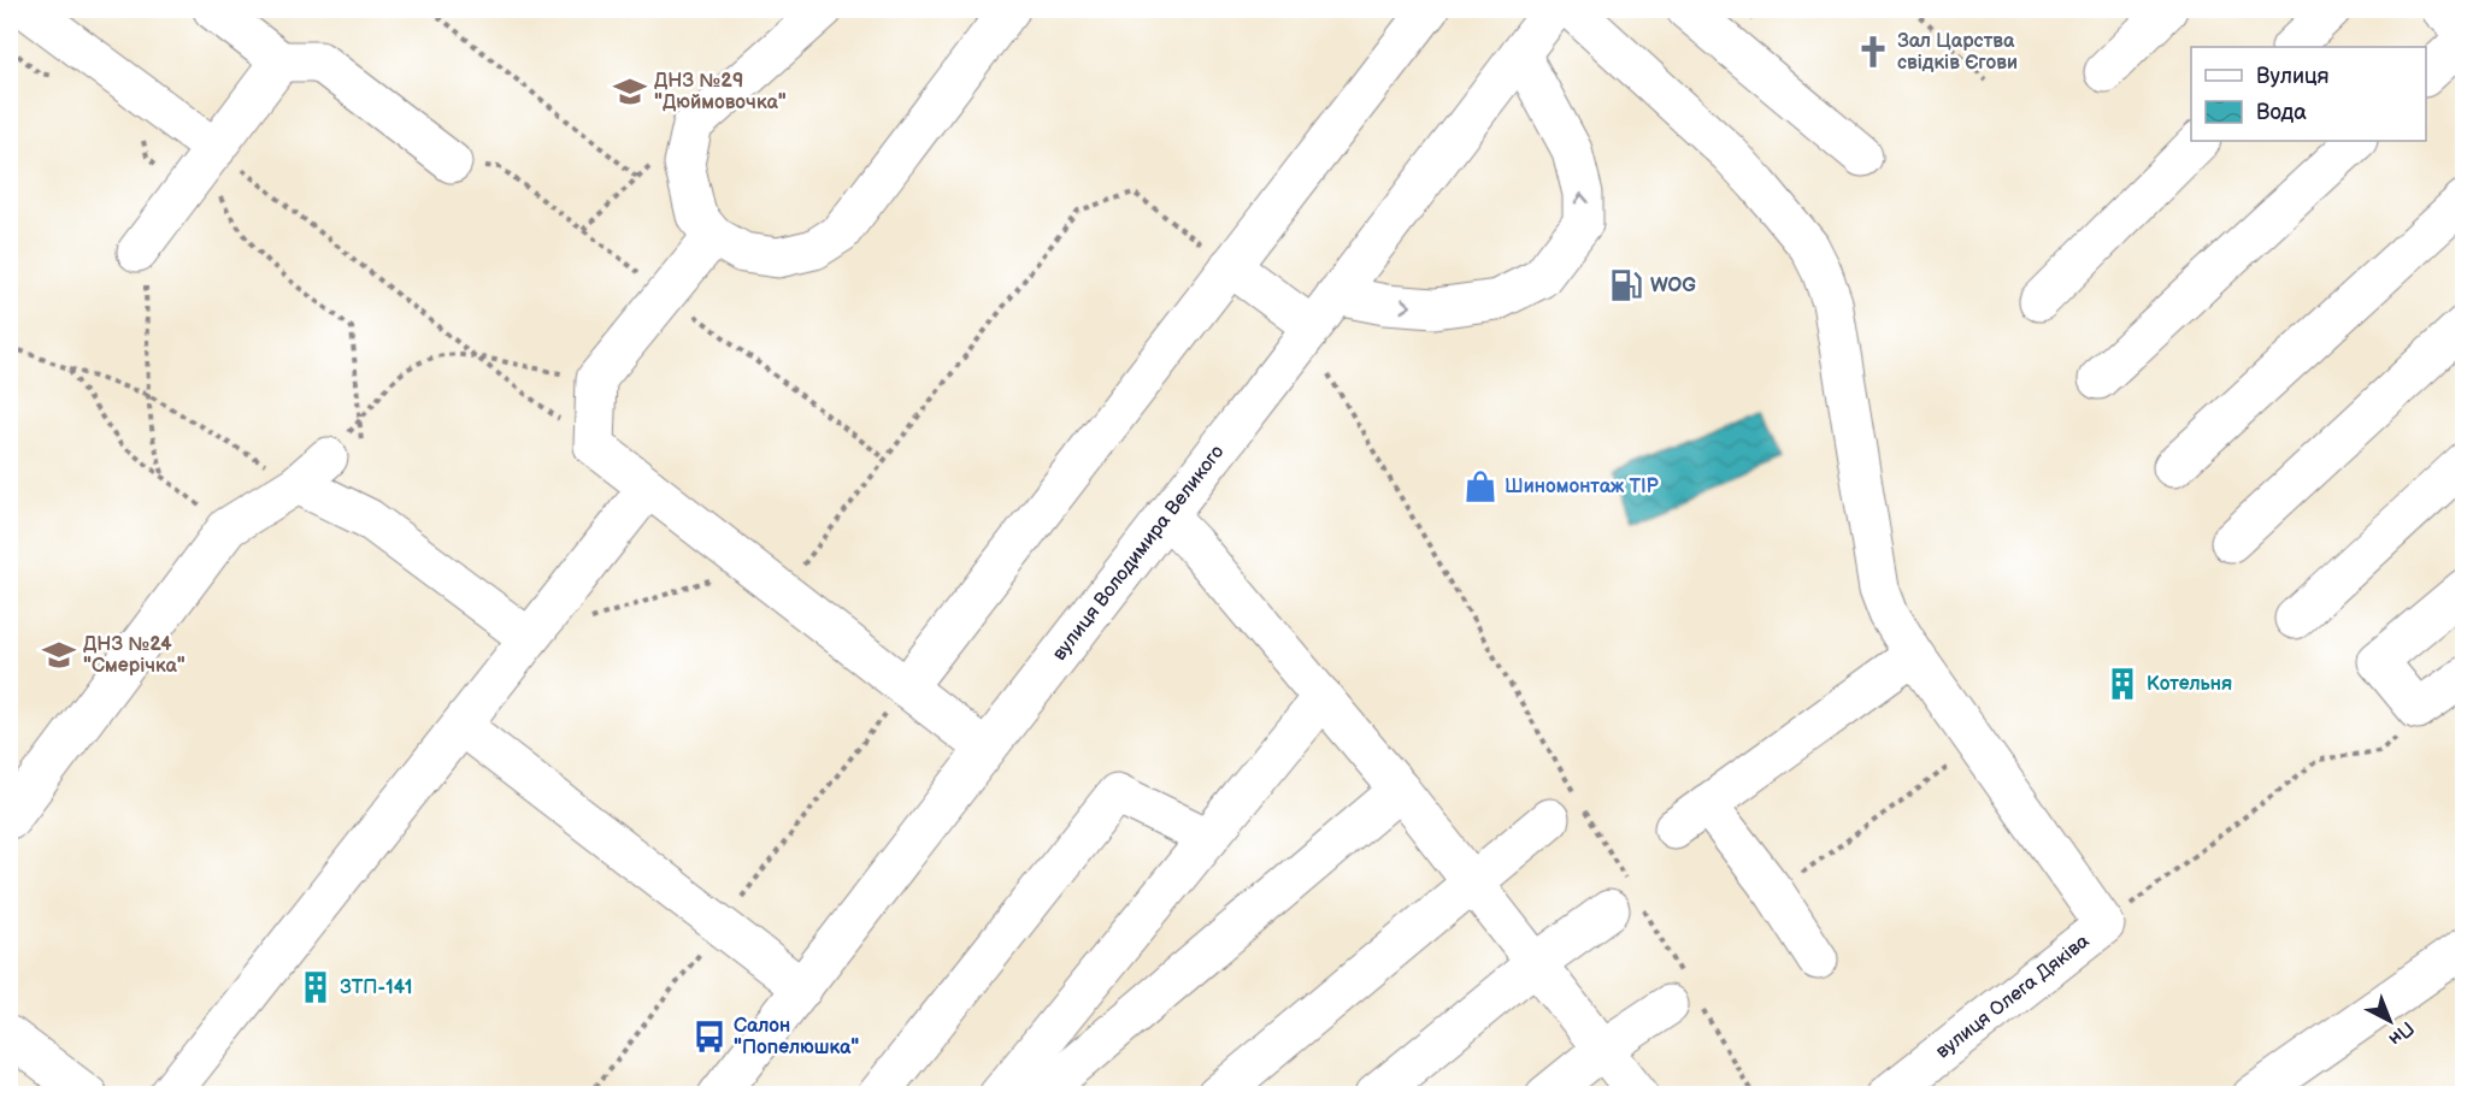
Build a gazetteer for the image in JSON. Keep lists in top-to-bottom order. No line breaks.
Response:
{"streets":{"street":["вулиця Володимира Великого","вулиця Олега Дяківа"]},"places":{"church":["Зал Царства свідків Єгови"],"school or university":["ДНЗ №29 \"Дюймовочка\"","ДНЗ №24 \"Смерічка\""],"fuel station":["WOG"],"shop":["Шиномонтаж ТІР"],"building":["Котельня","ЗТП-141"],"bus stop":["Салон \"Попелюшка\""]},"legend":["Вулиця","Вода"],"north":"bottom right"}
